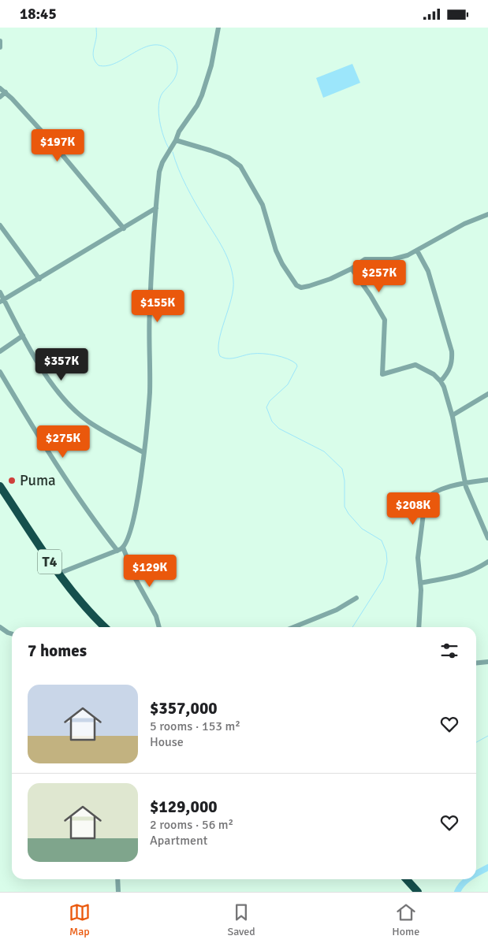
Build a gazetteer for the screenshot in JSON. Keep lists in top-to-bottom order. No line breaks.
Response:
{"streets":{"highway":["T4"]},"places":["Puma"],"page":{"status":"18:45","price":["$197K","$257K","$155K","$357K","$275K","$208K","$129K"],"heading":"7 homes","list":[{"name":"$357,000","note":"5 rooms · 153 m² · House"},{"name":"$129,000","note":"2 rooms · 56 m² · Apartment"}],"tabs":["Map","Saved","Home"]}}
